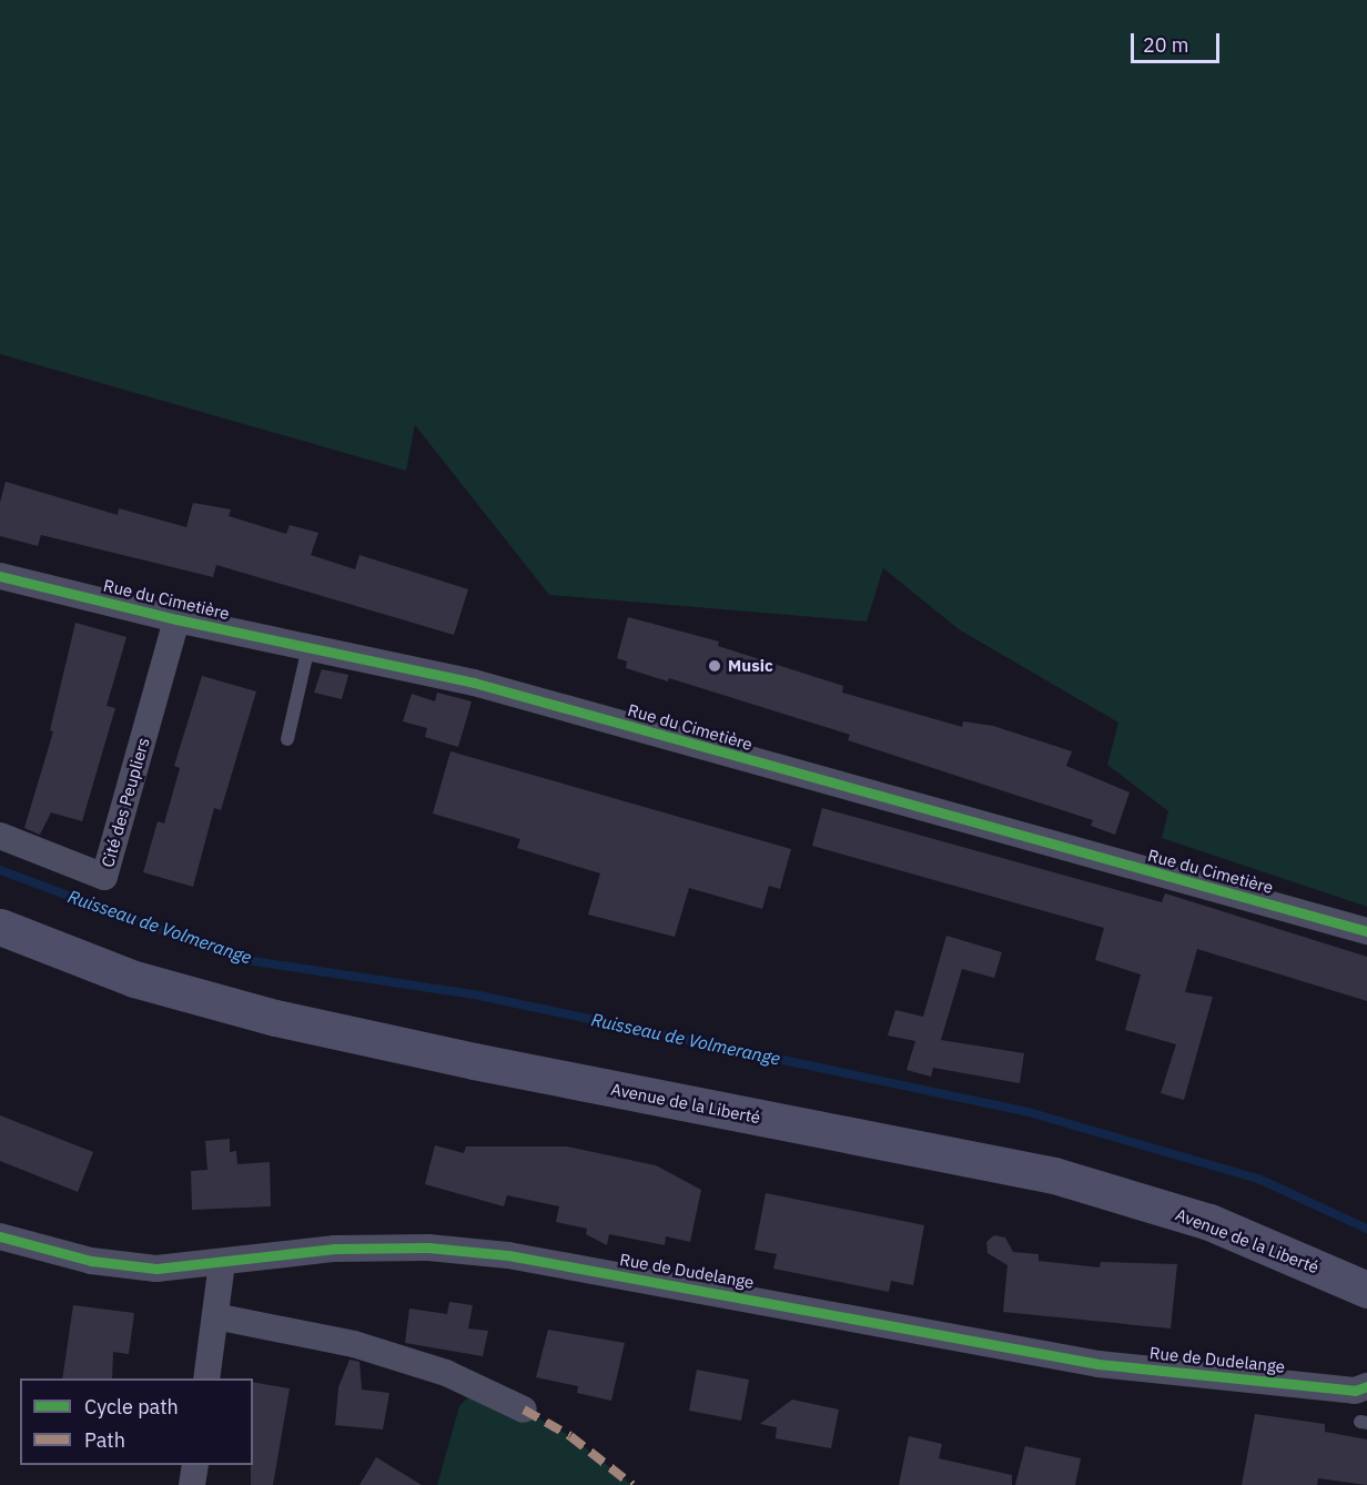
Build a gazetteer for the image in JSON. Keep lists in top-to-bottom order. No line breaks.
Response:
{"streets":{"main road":["Avenue de la Liberté"],"street":["Rue du Cimetière","Cité des Peupliers","Rue de Dudelange"]},"crossings":[["Rue du Cimetière","Cité des Peupliers"]],"water":["Ruisseau de Volmerange"],"places":["Music"],"legend":["Cycle path","Path"],"scale_bar":"20 m"}
